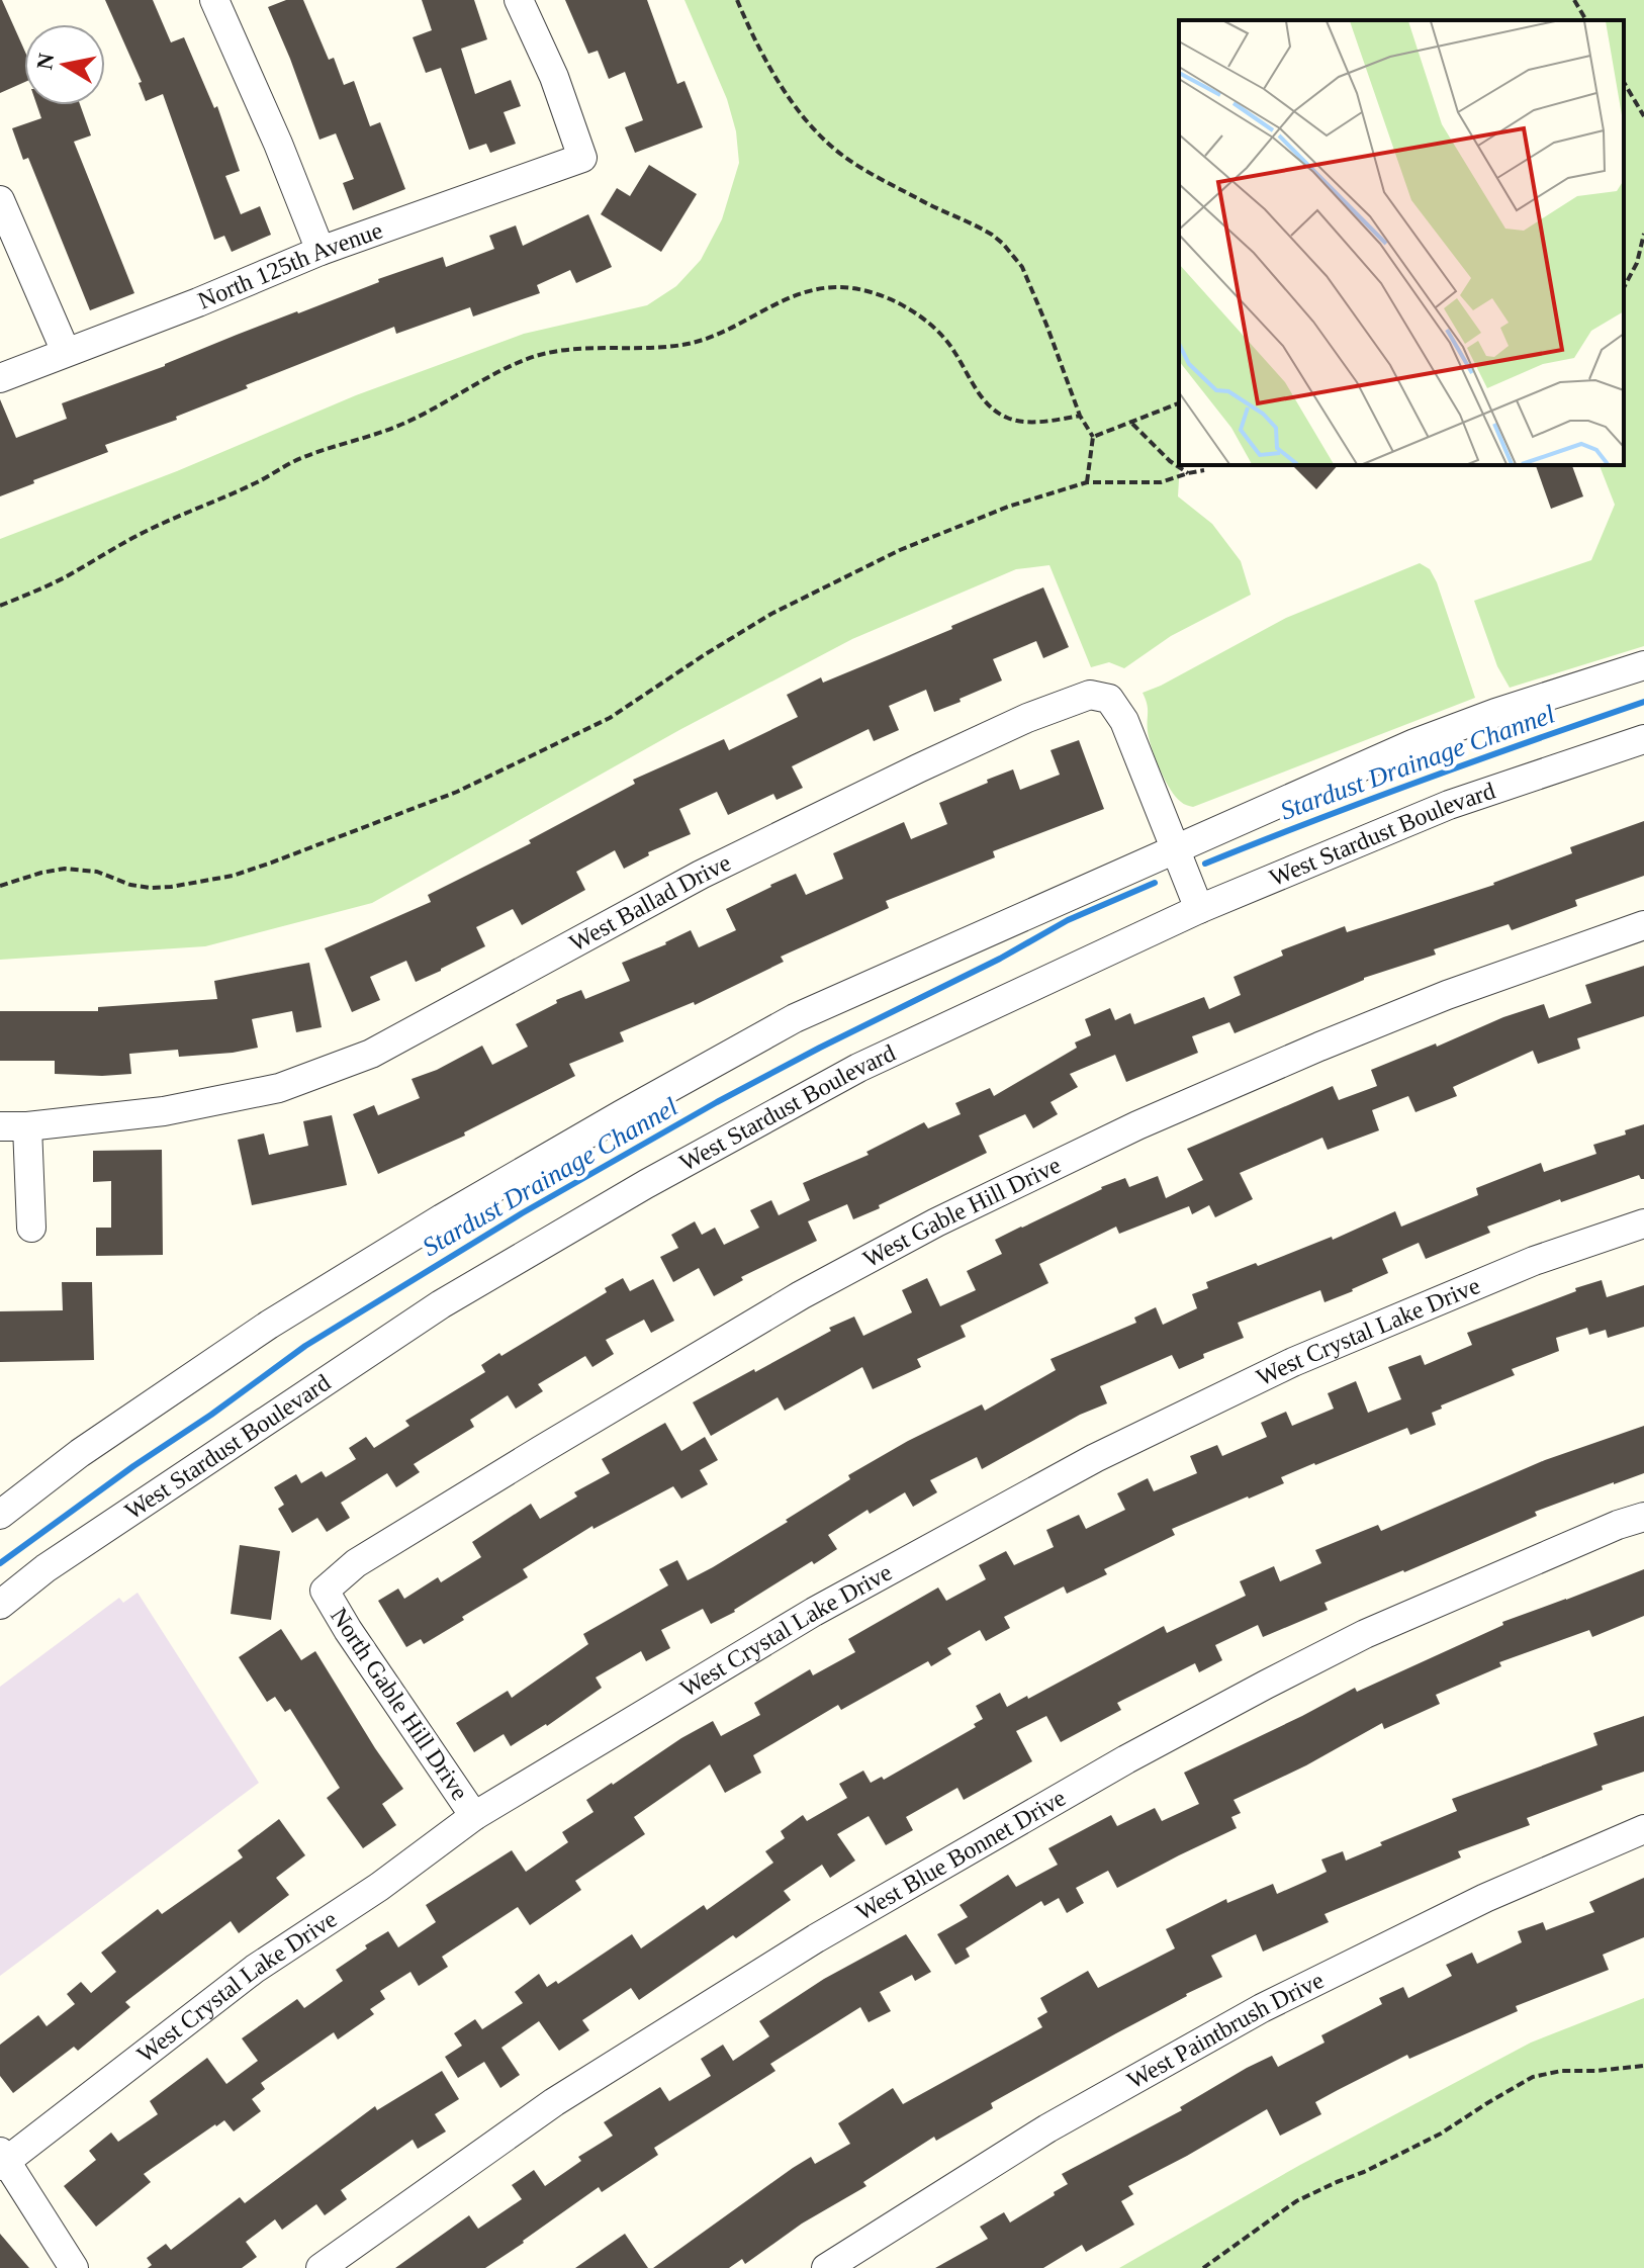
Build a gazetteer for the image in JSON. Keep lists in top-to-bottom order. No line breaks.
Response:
{"streets":{"street":["North 125th Avenue","West Stardust Boulevard","West Ballad Drive","West Gable Hill Drive","West Crystal Lake Drive","North Gable Hill Drive","West Blue Bonnet Drive","West Paintbrush Drive"]},"crossings":[["West Stardust Boulevard","West Ballad Drive"],["West Gable Hill Drive","North Gable Hill Drive"],["West Crystal Lake Drive","North Gable Hill Drive"]],"water":["Stardust Drainage Channel"],"north":"left"}
